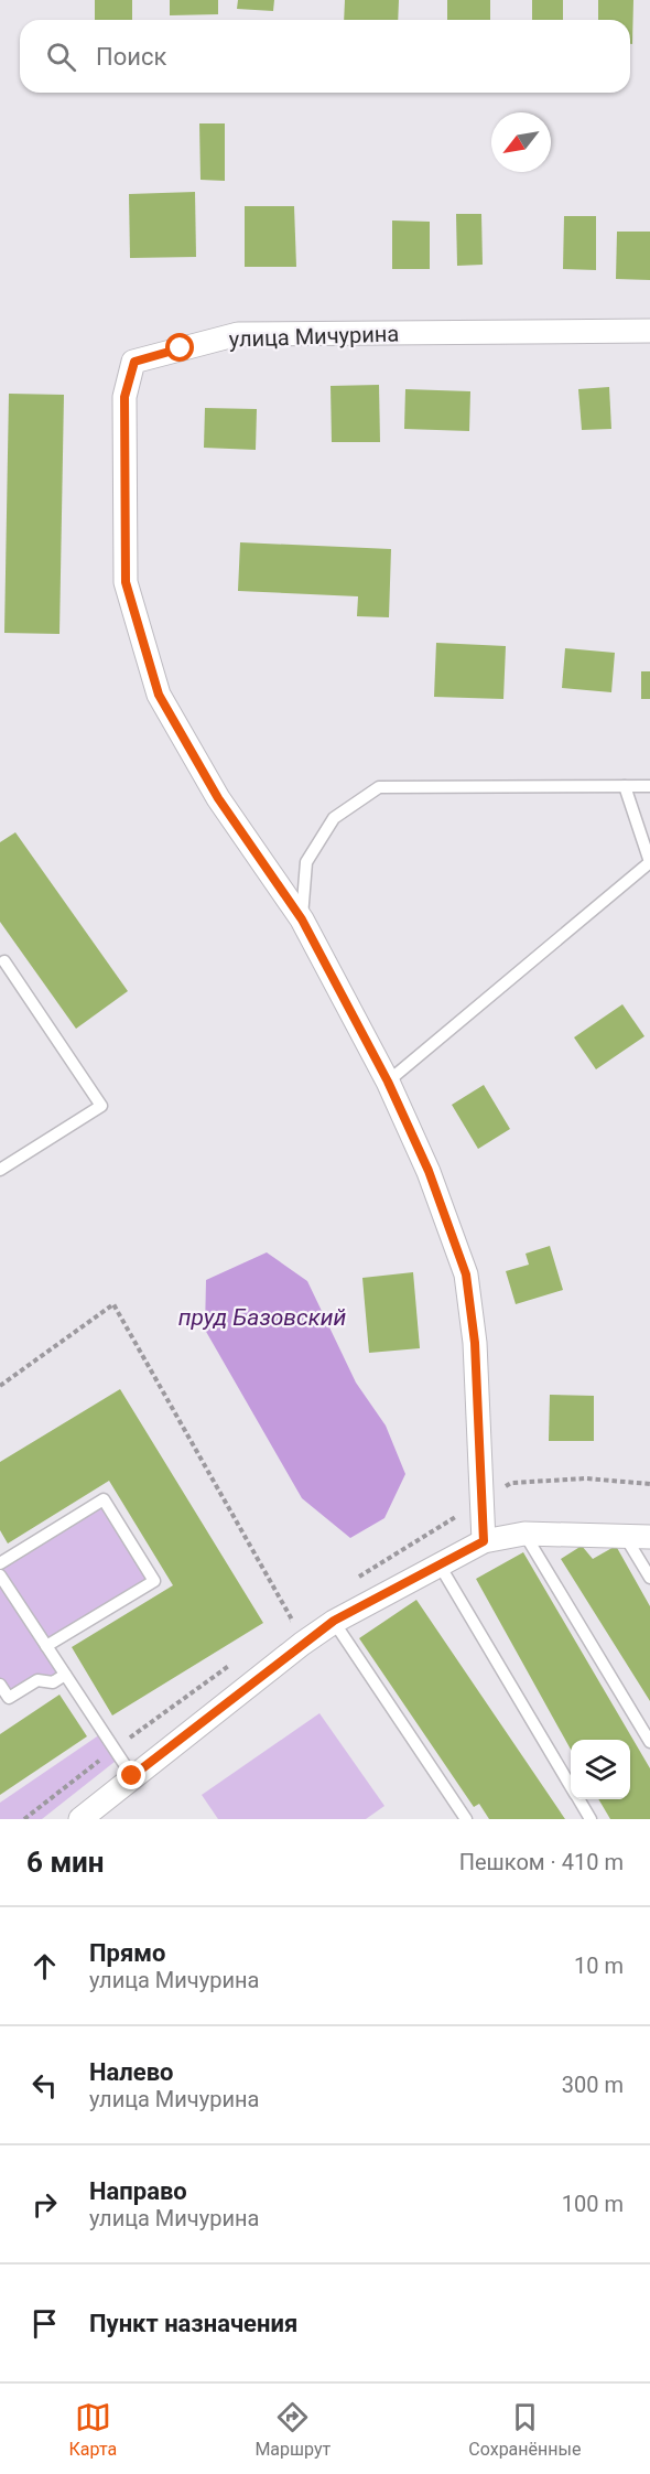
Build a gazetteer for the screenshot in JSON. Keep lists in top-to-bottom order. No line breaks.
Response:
{"streets":{"street":["улица Мичурина"]},"water":["пруд Базовский"],"north":"bottom left","page":{"search":"Поиск","heading":["6 мин","Пешком · 410 m"],"list":[["Прямо","улица Мичурина","10 m"],["Налево","улица Мичурина","300 m"],["Направо","улица Мичурина","100 m"],"Пункт назначения"],"nav":["Карта","Маршрут","Сохранённые"]}}
